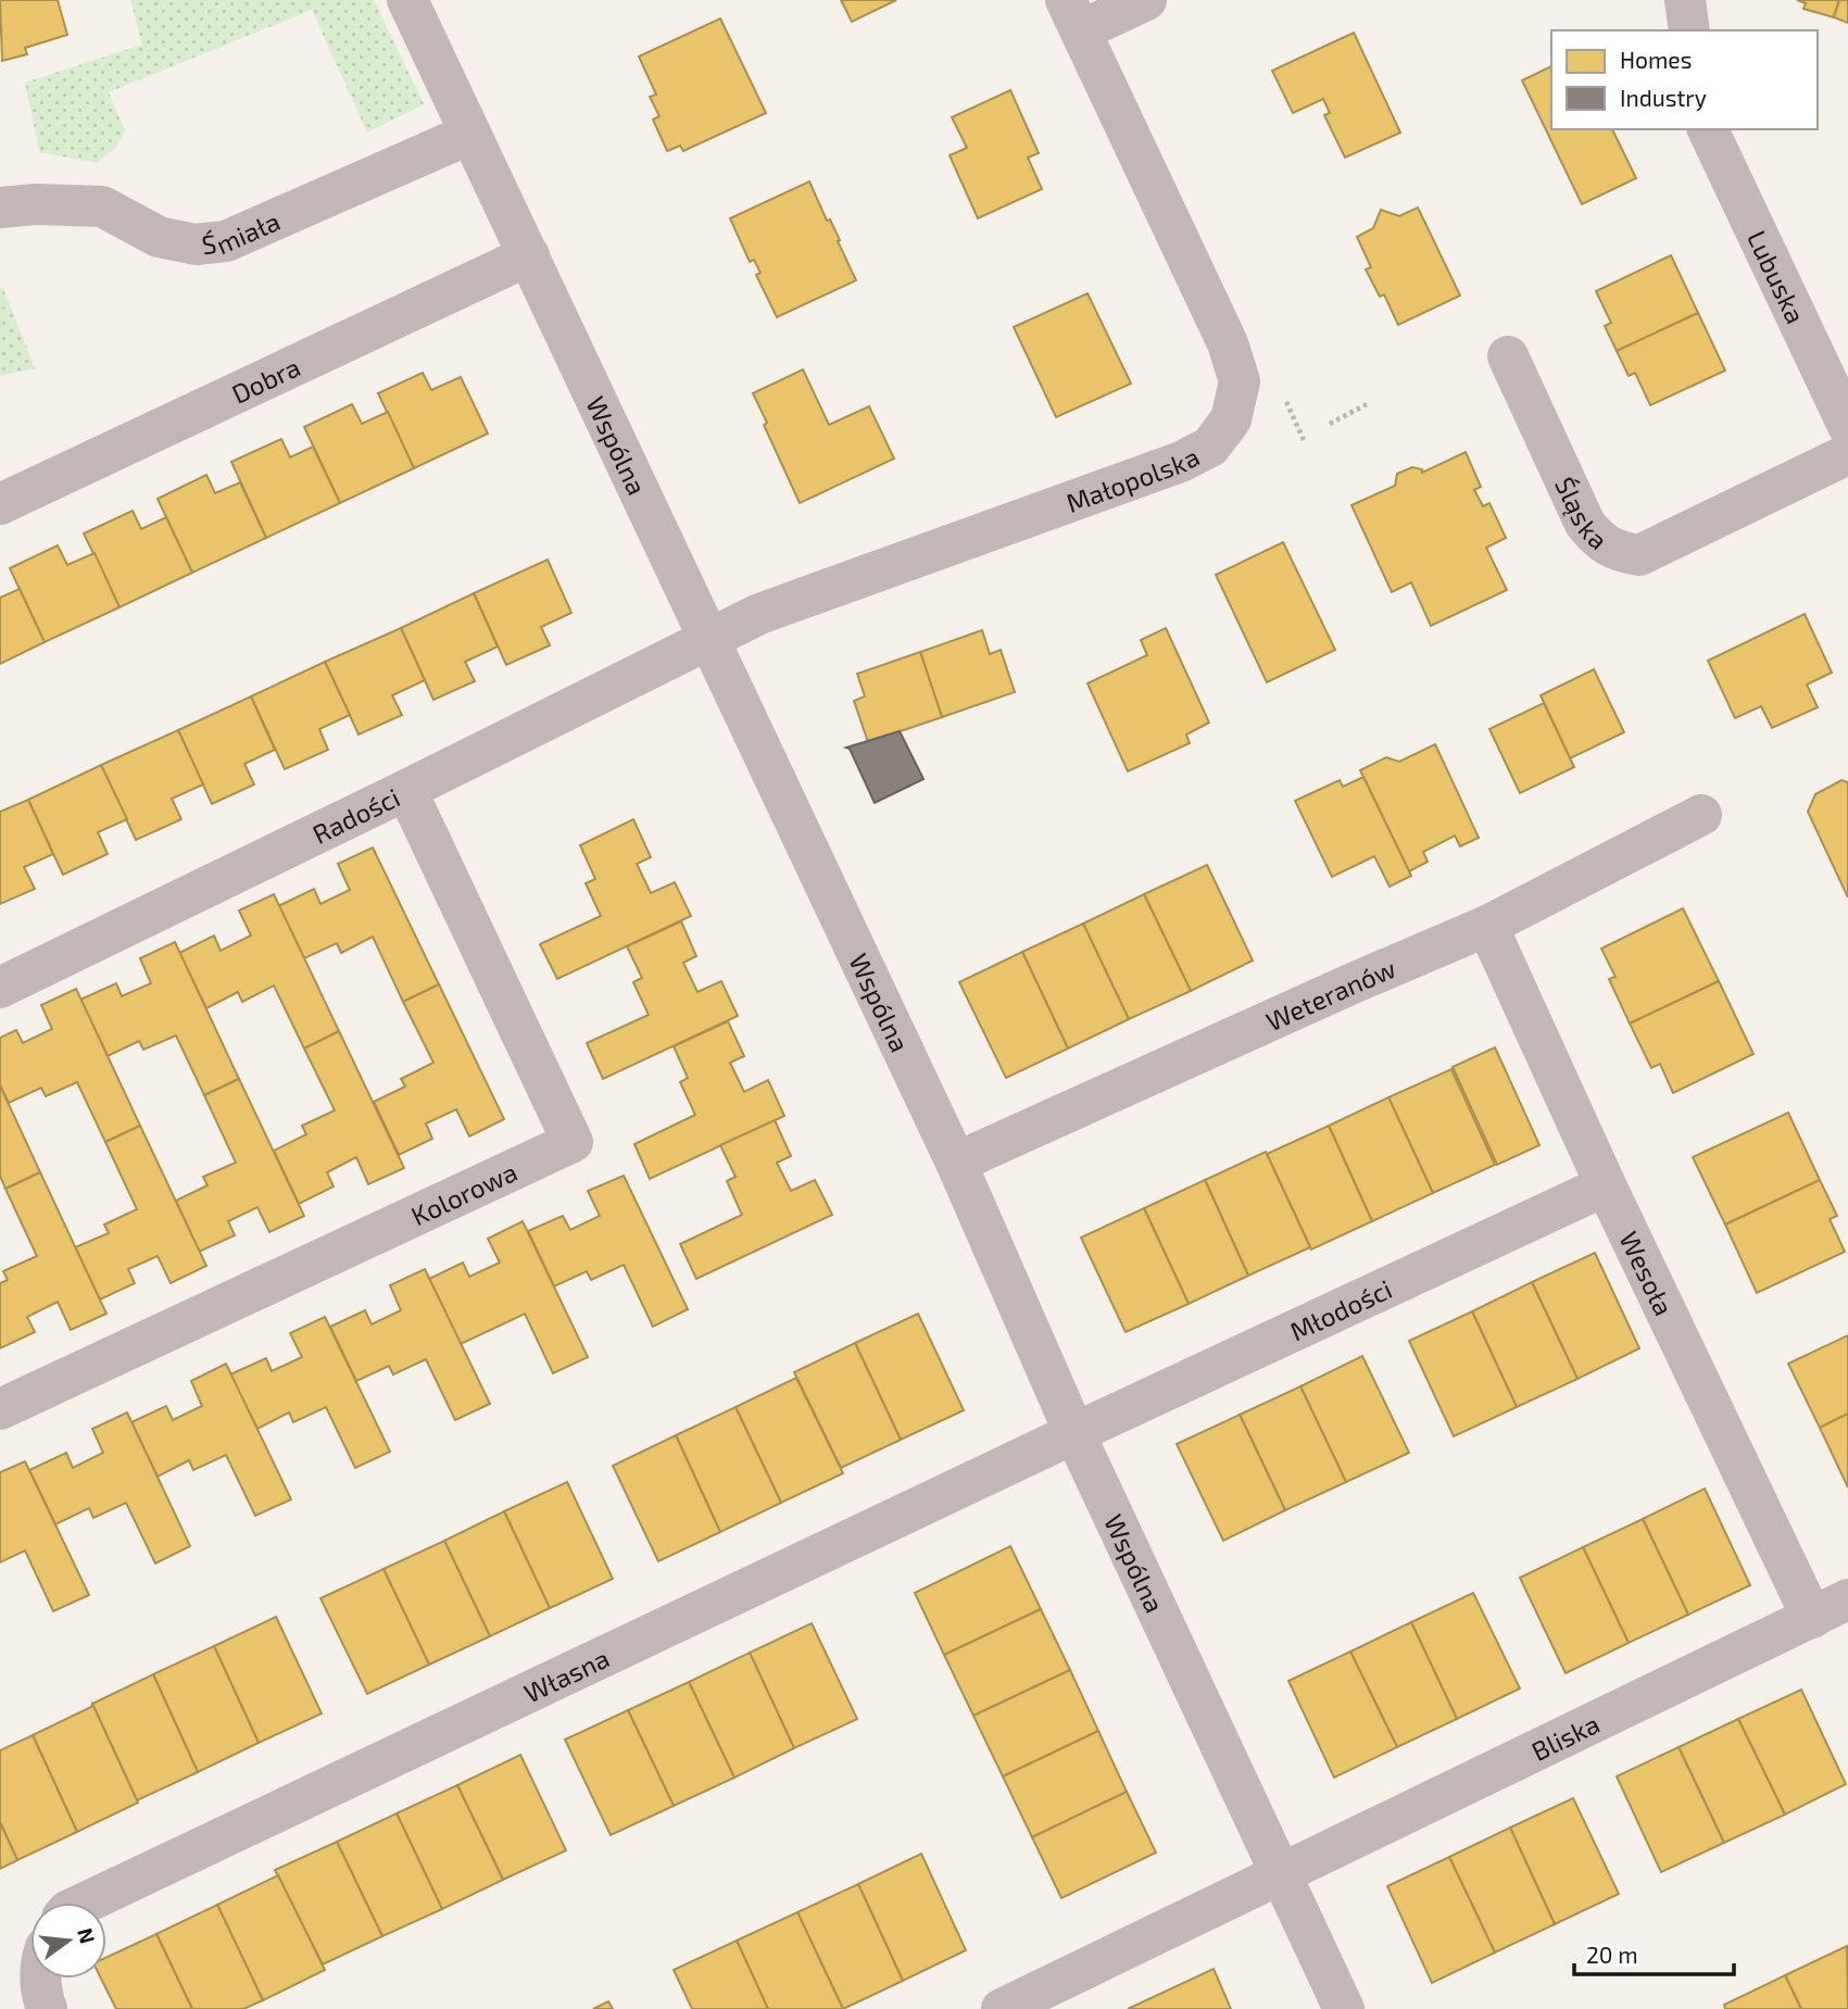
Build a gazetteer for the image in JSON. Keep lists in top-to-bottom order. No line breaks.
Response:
{"streets":{"street":["Śmiała","Lubuska","Dobra","Wspólna","Małopolska","Śląska","Radości","Weteranów","Kolorowa","Wesoła","Młodości","Własna","Bliska"]},"crossings":[["Śmiała","Wspólna"],["Dobra","Wspólna"],["Wspólna","Małopolska"],["Wspólna","Radości"],["Wspólna","Weteranów"],["Wspólna","Młodości"],["Wspólna","Własna"],["Wspólna","Bliska"],["Małopolska","Radości"],["Radości","Kolorowa"],["Weteranów","Wesoła"],["Wesoła","Młodości"],["Wesoła","Bliska"],["Młodości","Własna"]],"legend":["Homes","Industry"],"scale_bar":"20 m","north":"right"}
